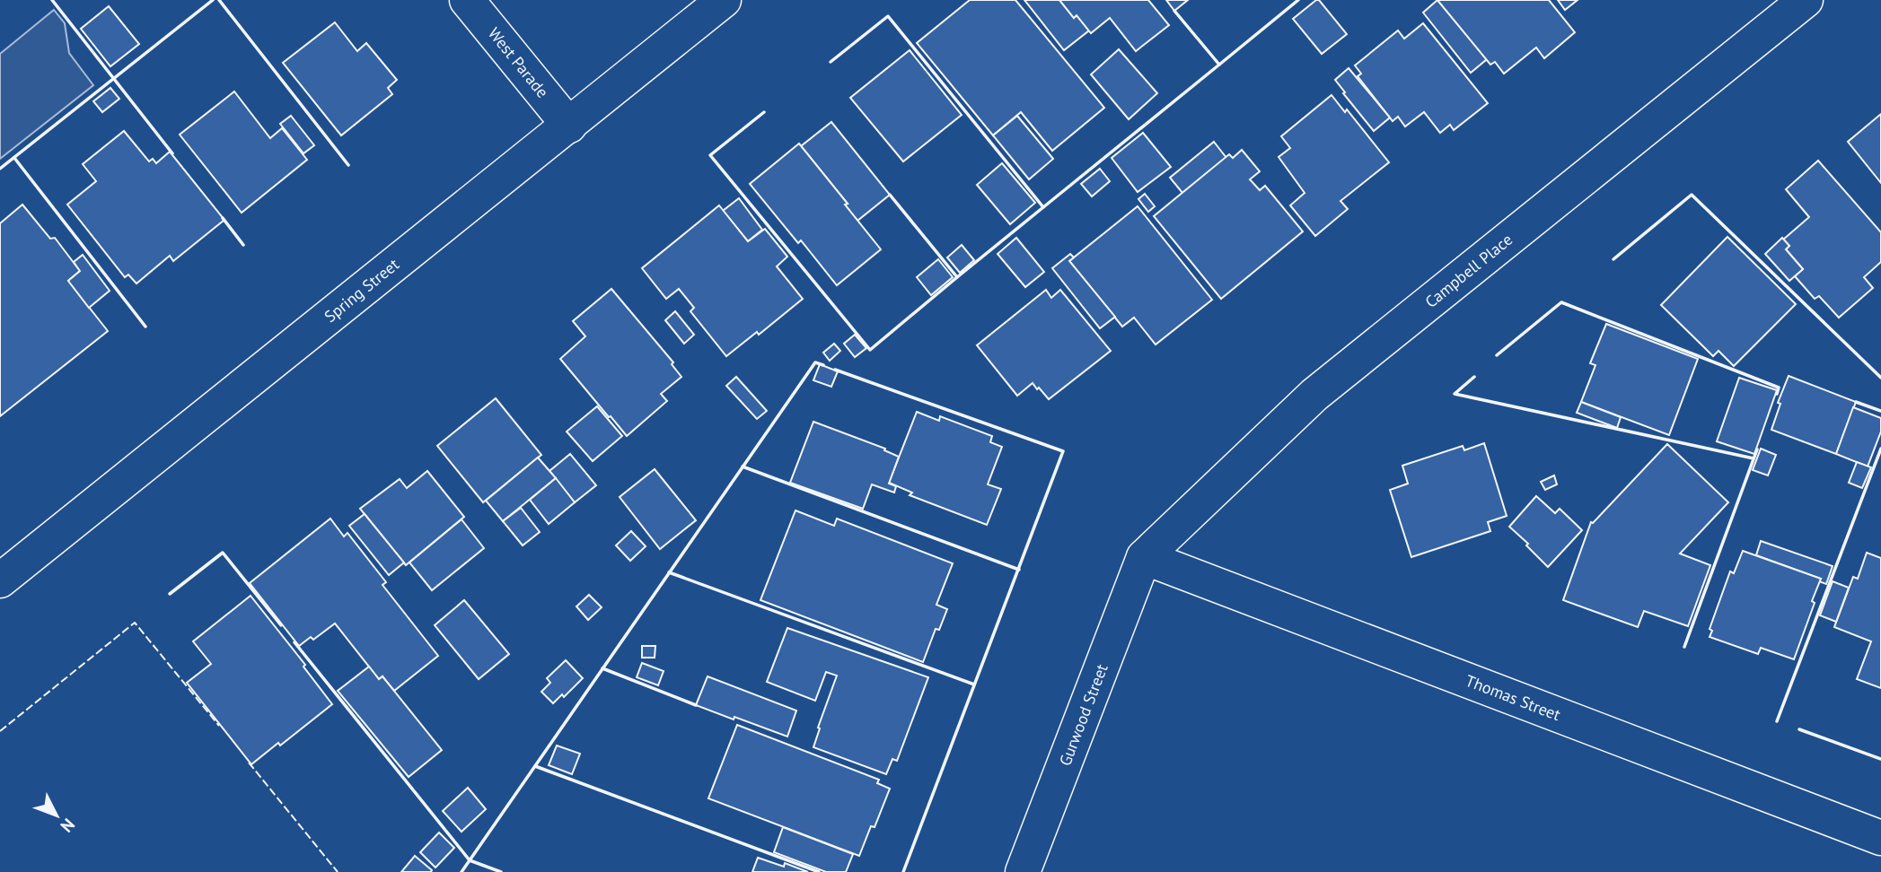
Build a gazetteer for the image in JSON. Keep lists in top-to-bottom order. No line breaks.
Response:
{"streets":{"street":["West Parade","Campbell Place","Spring Street","Thomas Street","Gurwood Street"]},"crossings":[["West Parade","Spring Street"],["Campbell Place","Thomas Street"],["Campbell Place","Gurwood Street"],["Thomas Street","Gurwood Street"]],"north":"bottom right"}
